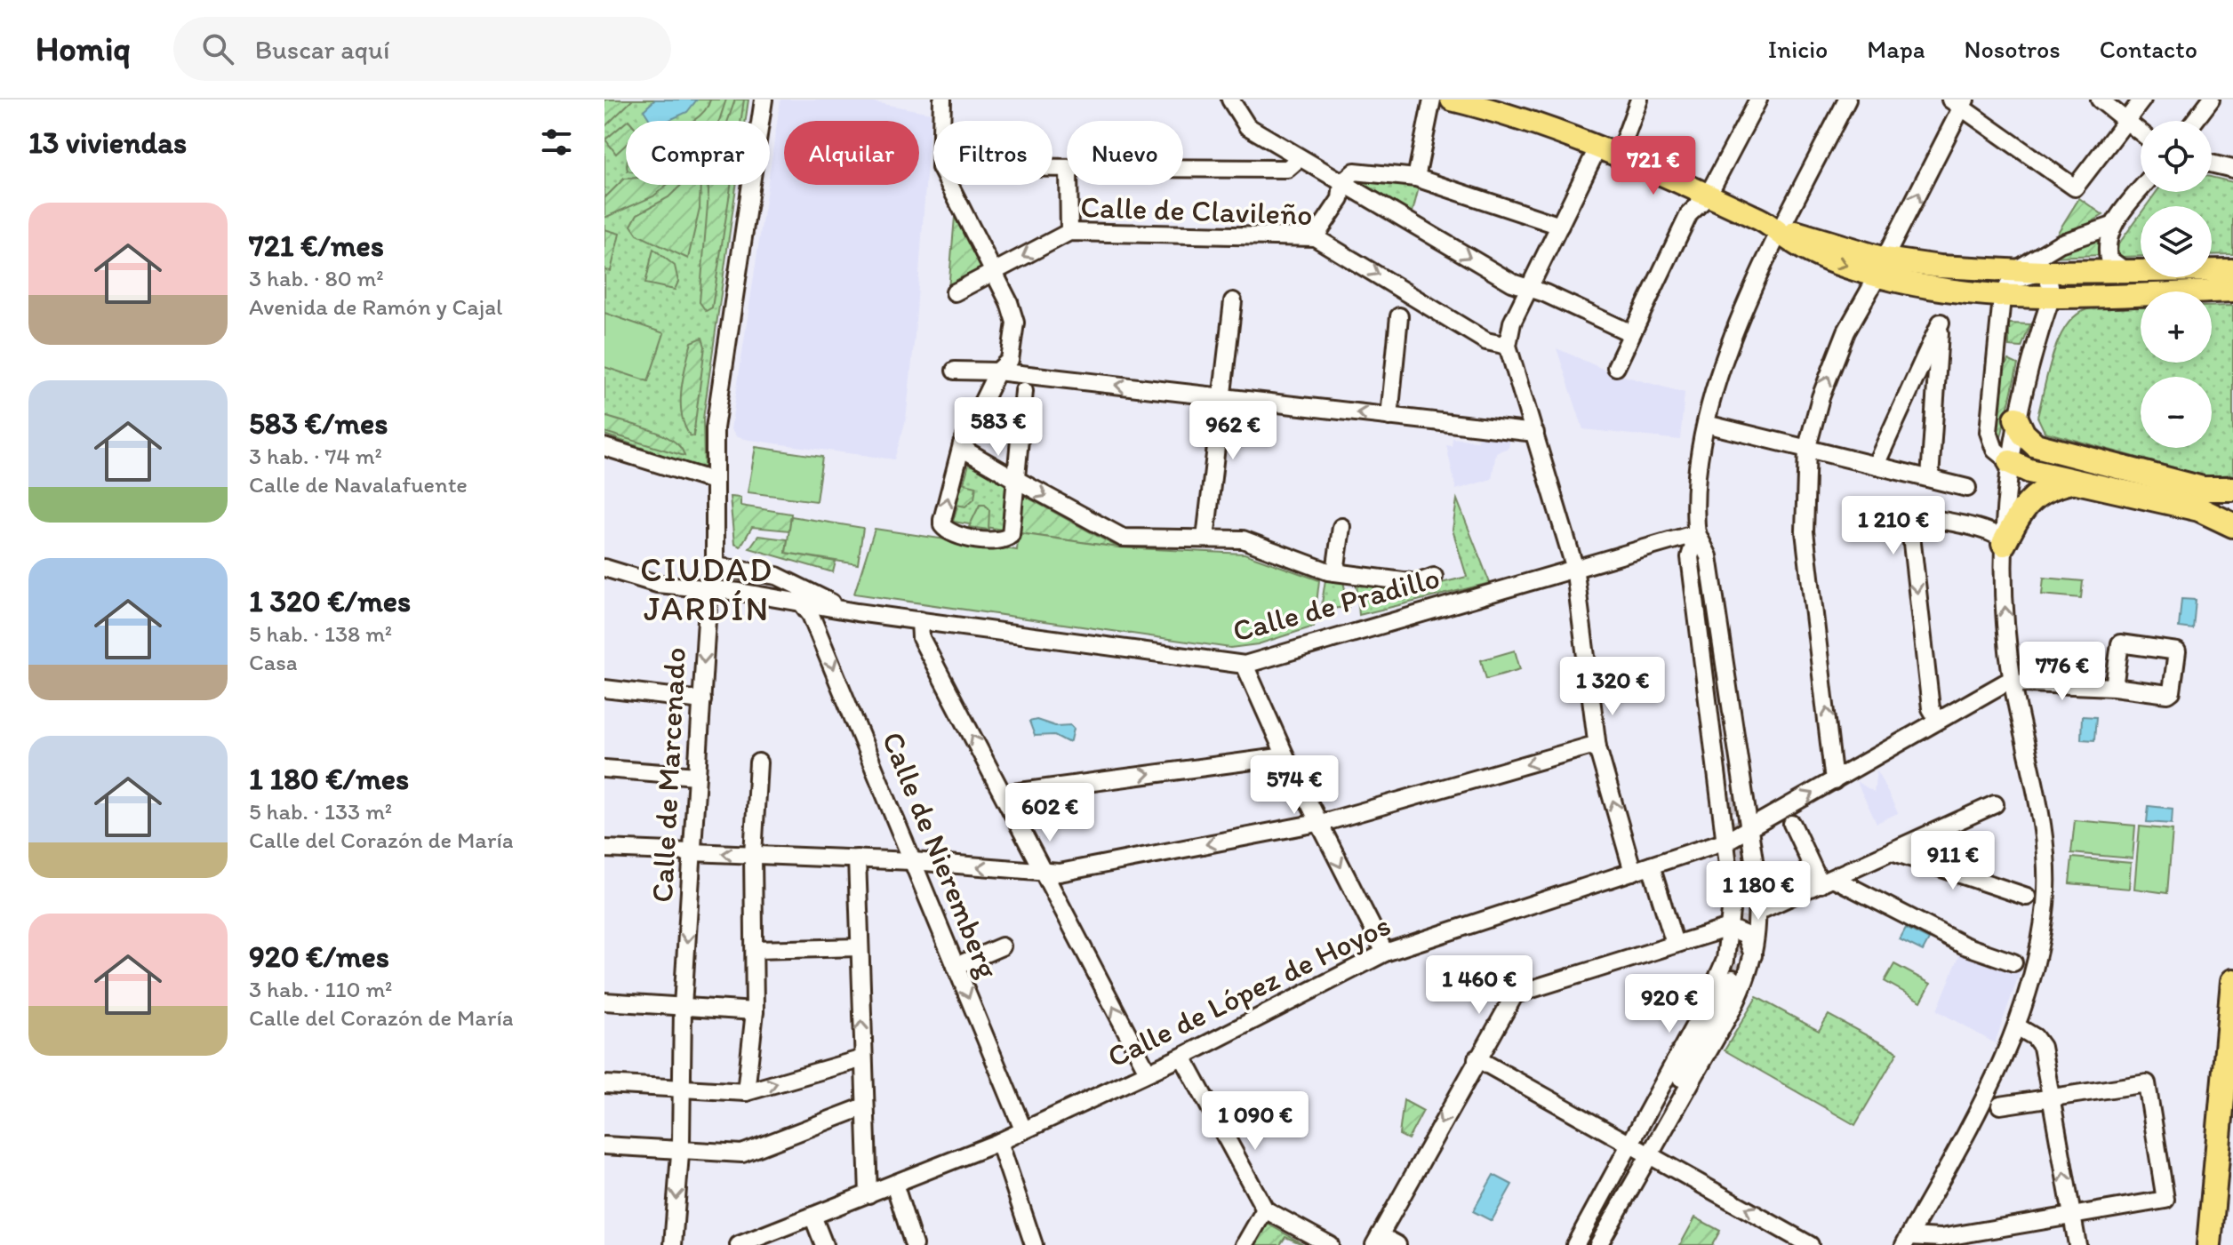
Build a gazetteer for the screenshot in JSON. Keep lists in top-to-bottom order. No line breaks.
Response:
{"streets":{"street":["Calle de Clavileño","Calle de Pradillo","Calle de Marcenado","Calle de Nieremberg","Calle de López de Hoyos"]},"crossings":[["Calle de Pradillo","Calle de Marcenado"],["Calle de Pradillo","Calle de Nieremberg"],["Calle de Nieremberg","Calle de López de Hoyos"]],"districts":["CIUDAD JARDÍN"],"page":{"header":"Homiq","search":"Buscar aquí","nav":["Inicio","Mapa","Nosotros","Contacto"],"heading":"13 viviendas","map_buttons":["+","−"],"chip":["Comprar","Alquilar","Filtros","Nuevo"],"price":["721 €","583 €","962 €","1 210 €","776 €","1 320 €","574 €","602 €","911 €","1 180 €","1 460 €","920 €","1 090 €"],"list":[{"name":"721 €/mes","note":"3 hab. · 80 m² · Avenida de Ramón y Cajal"},{"name":"583 €/mes","note":"3 hab. · 74 m² · Calle de Navalafuente"},{"name":"1 320 €/mes","note":"5 hab. · 138 m² · Casa"},{"name":"1 180 €/mes","note":"5 hab. · 133 m² · Calle del Corazón de María"},{"name":"920 €/mes","note":"3 hab. · 110 m² · Calle del Corazón de María"}]}}
